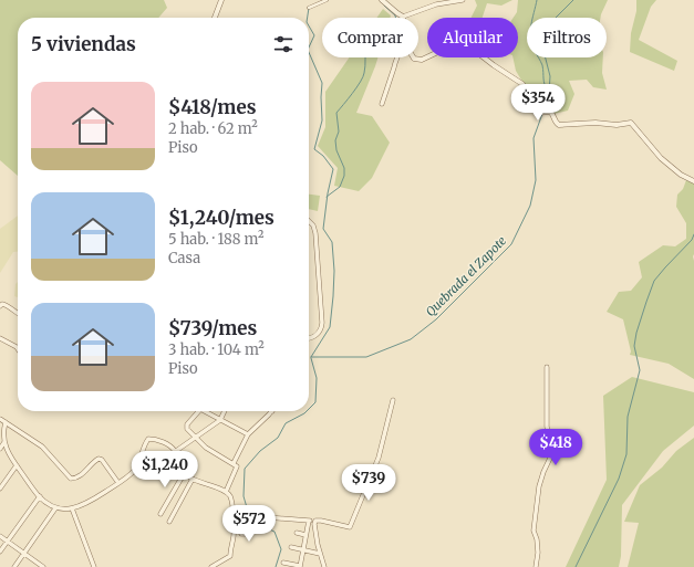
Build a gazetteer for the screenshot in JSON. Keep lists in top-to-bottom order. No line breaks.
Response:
{"water":["Quebrada el Zapote"],"page":{"chip":["Comprar","Alquilar","Filtros"],"heading":"5 viviendas","list":[{"name":"$418/mes","note":"2 hab. · 62 m² · Piso"},{"name":"$1,240/mes","note":"5 hab. · 188 m² · Casa"},{"name":"$739/mes","note":"3 hab. · 104 m² · Piso"}],"price":["$354","$418","$1,240","$739","$572"]}}
